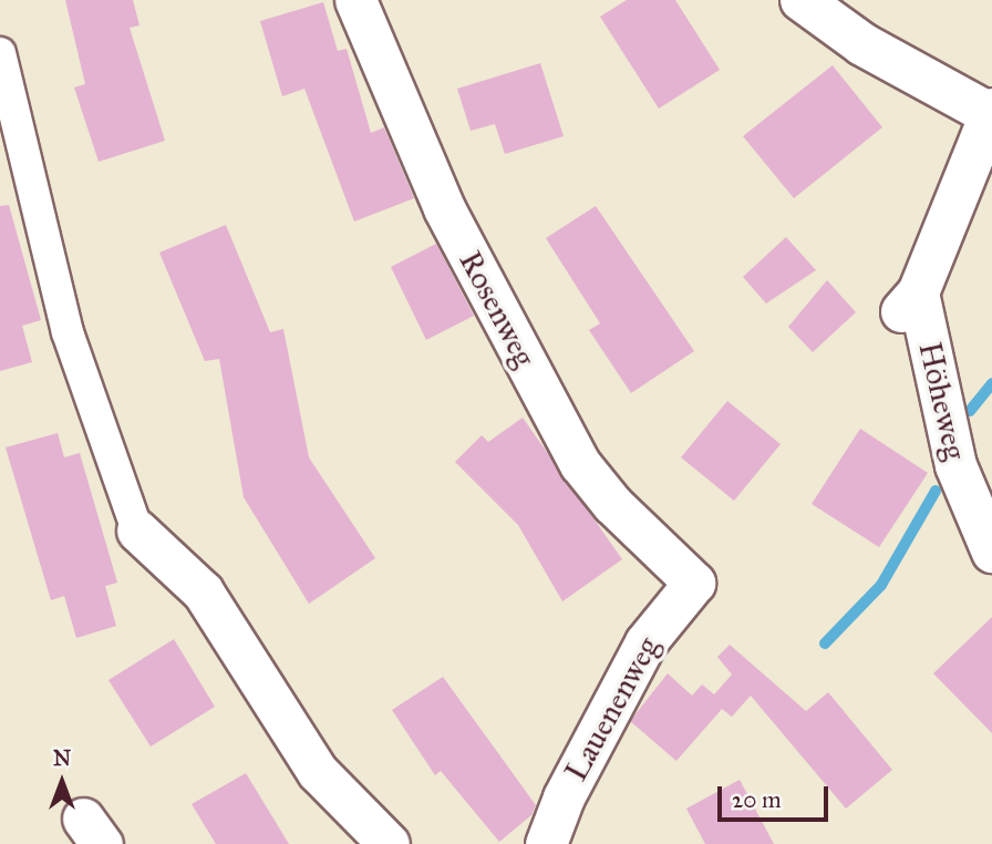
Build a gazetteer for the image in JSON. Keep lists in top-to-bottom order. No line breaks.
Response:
{"streets":{"street":["Rosenweg","Höheweg","Lauenenweg"]},"crossings":[["Rosenweg","Lauenenweg"]],"scale_bar":"20 m","north":"top"}
